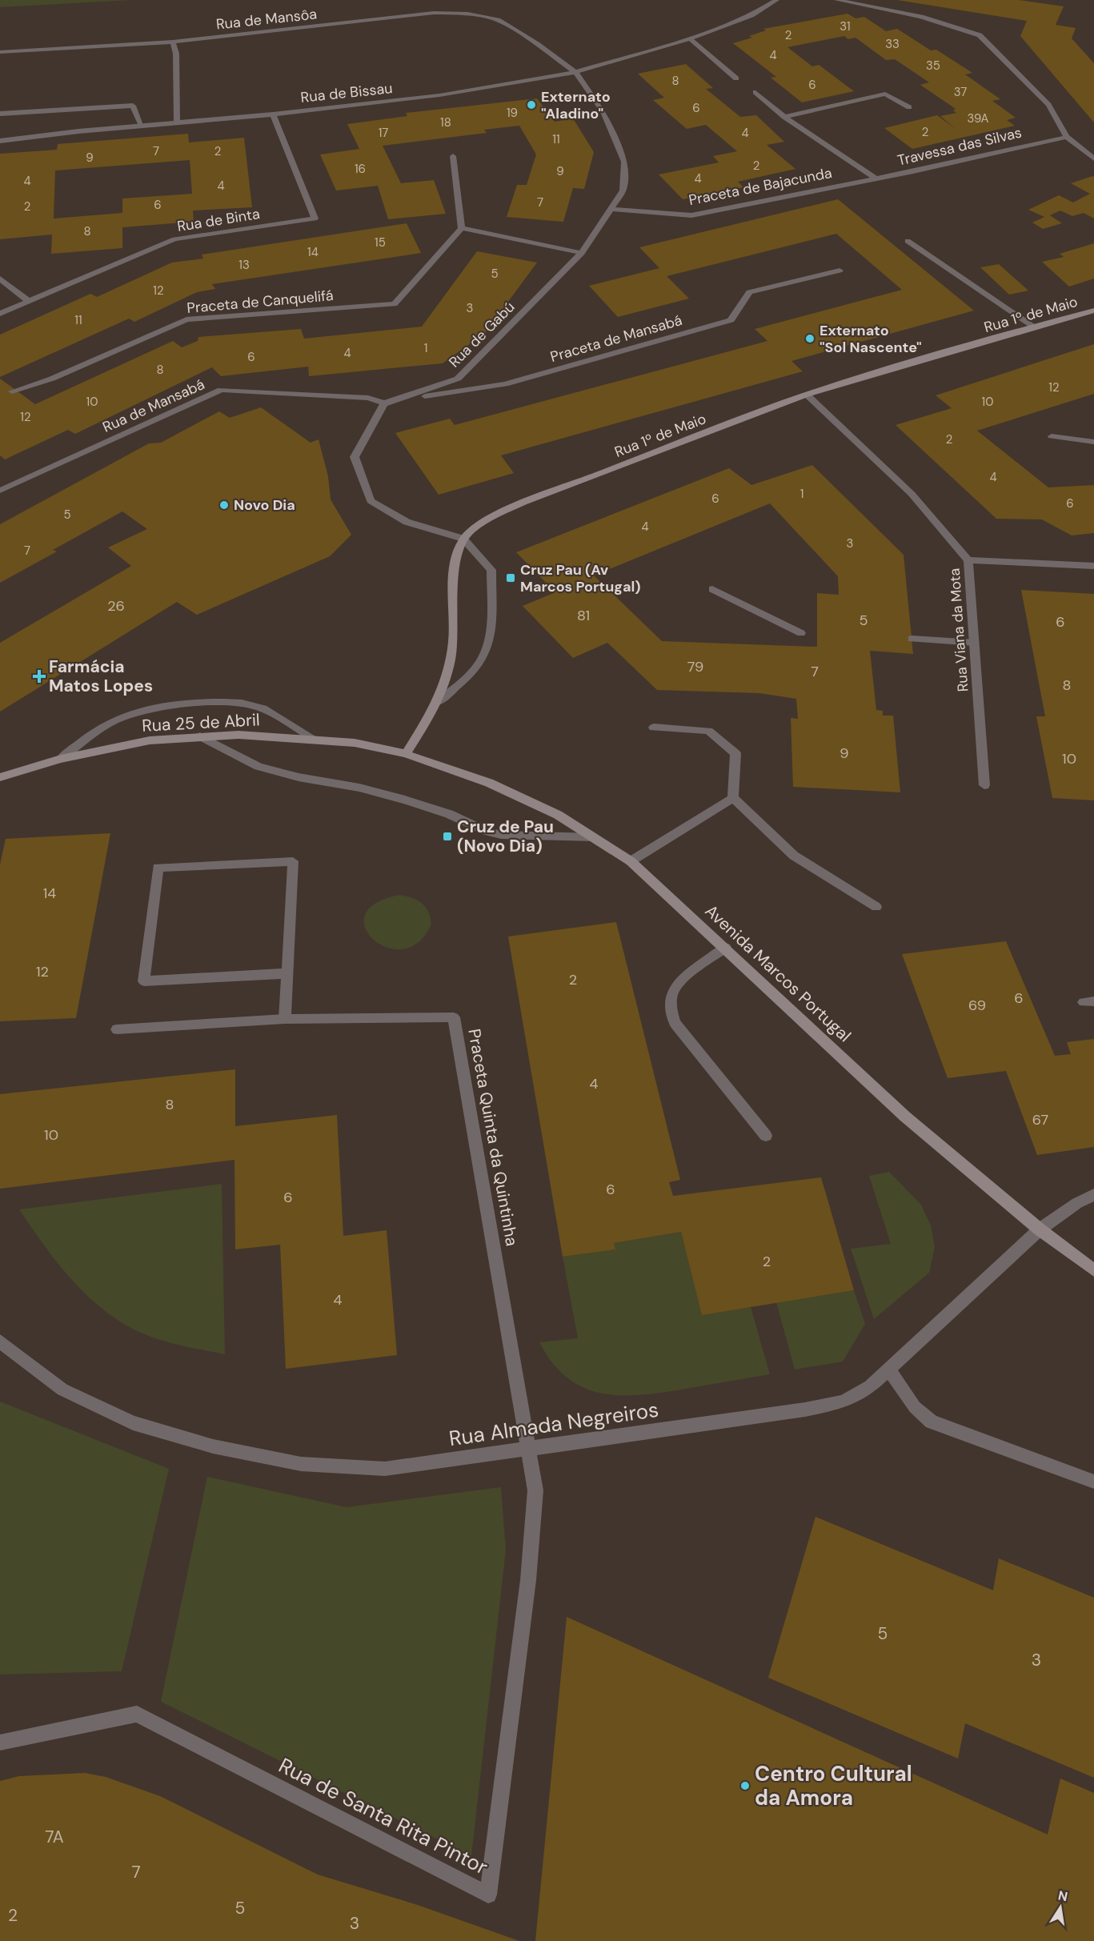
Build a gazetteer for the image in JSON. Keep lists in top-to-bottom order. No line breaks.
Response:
{"streets":{"street":["Rua de Mansôa","Rua de Bissau","Travessa das Silvas","Praceta de Bajacunda","Rua de Binta","Praceta de Canquelifá","Rua 1º de Maio","Rua de Gabú","Praceta de Mansabá","Rua de Mansabá","Rua Viana da Mota","Rua 25 de Abril","Avenida Marcos Portugal","Praceta Quinta da Quintinha","Rua Almada Negreiros","Rua de Santa Rita Pintor"]},"crossings":[["Rua de Mansôa","Rua de Bissau"],["Rua de Mansôa","Rua de Gabú"],["Rua de Bissau","Rua de Binta"],["Rua de Bissau","Rua de Gabú"],["Travessa das Silvas","Praceta de Bajacunda"],["Praceta de Bajacunda","Rua de Gabú"],["Rua 1º de Maio","Rua Viana da Mota"],["Rua de Gabú","Praceta de Mansabá"],["Rua de Gabú","Rua de Mansabá"],["Praceta de Mansabá","Rua de Mansabá"],["Rua 25 de Abril","Avenida Marcos Portugal"],["Avenida Marcos Portugal","Rua Almada Negreiros"],["Praceta Quinta da Quintinha","Rua Almada Negreiros"],["Praceta Quinta da Quintinha","Rua de Santa Rita Pintor"],["Rua Almada Negreiros","Rua de Santa Rita Pintor"]],"places":{"other":["Externato \"Aladino\"","Externato \"Sol Nascente\"","Novo Dia","Centro Cultural da Amora"],"transit":["Cruz Pau (Av Marcos Portugal)","Cruz de Pau (Novo Dia)"],"health":["Farmácia Matos Lopes"]},"house_numbers":["31","2","33","4","35","8","6","37","6","19","39A","18","2","17","4","11","7","2","9","2","16","9","4","4","4","7","6","2","8","15","14","13","5","12","3","11","1","4","6","8","12","10","10","12","2","4","1","6","6","5","4","3","7","26","81","5","6","79","7","8","9","10","14","12","2","6","69","4","8","67","10","6","6","2","4","5","3","7A","7","5","2","3"],"north":"top"}
